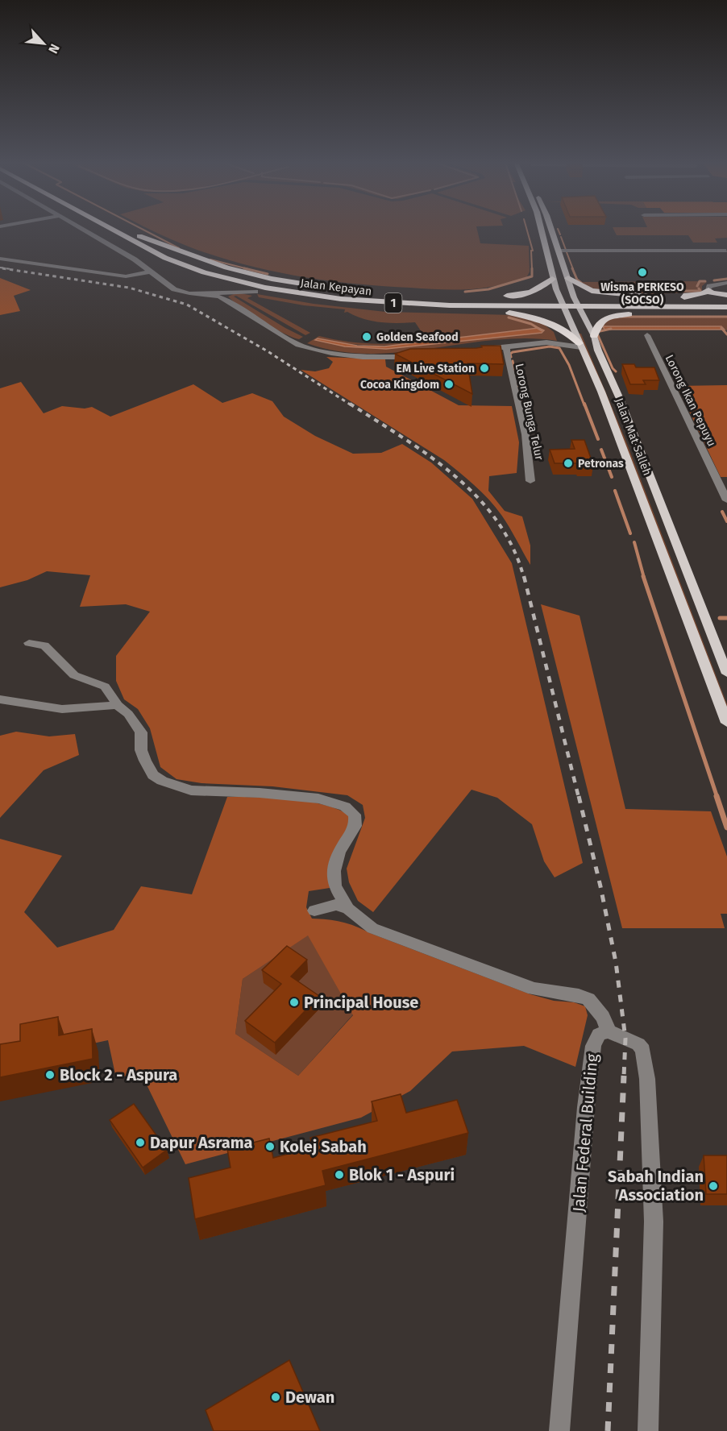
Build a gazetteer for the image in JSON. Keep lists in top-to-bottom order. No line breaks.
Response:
{"streets":{"highway":["Jalan Kepayan","1"],"main road":["Jalan Mat Salleh"],"street":["Lorong Ikan Pepuyu","Lorong Bunga Telur","Jalan Federal Building"]},"places":["Wisma PERKESO (SOCSO)","Golden Seafood","EM Live Station","Cocoa Kingdom","Petronas","Principal House","Block 2 - Aspura","Dapur Asrama","Kolej Sabah","Blok 1 - Aspuri","Sabah Indian Association","Dewan"],"north":"bottom right"}
